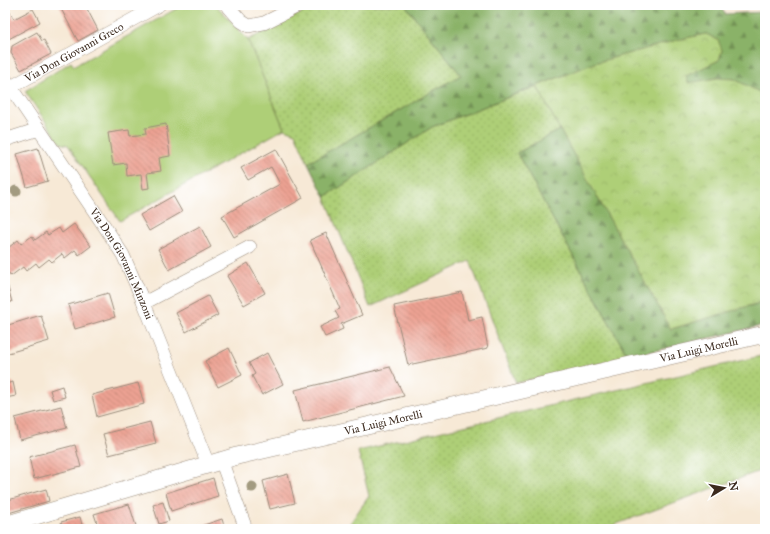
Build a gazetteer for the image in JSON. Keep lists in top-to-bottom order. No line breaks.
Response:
{"streets":{"street":["Via Don Giovanni Greco","Via Don Giovanni Minzoni","Via Luigi Morelli"]},"crossings":[["Via Don Giovanni Greco","Via Don Giovanni Minzoni"],["Via Don Giovanni Minzoni","Via Luigi Morelli"]],"north":"right"}
